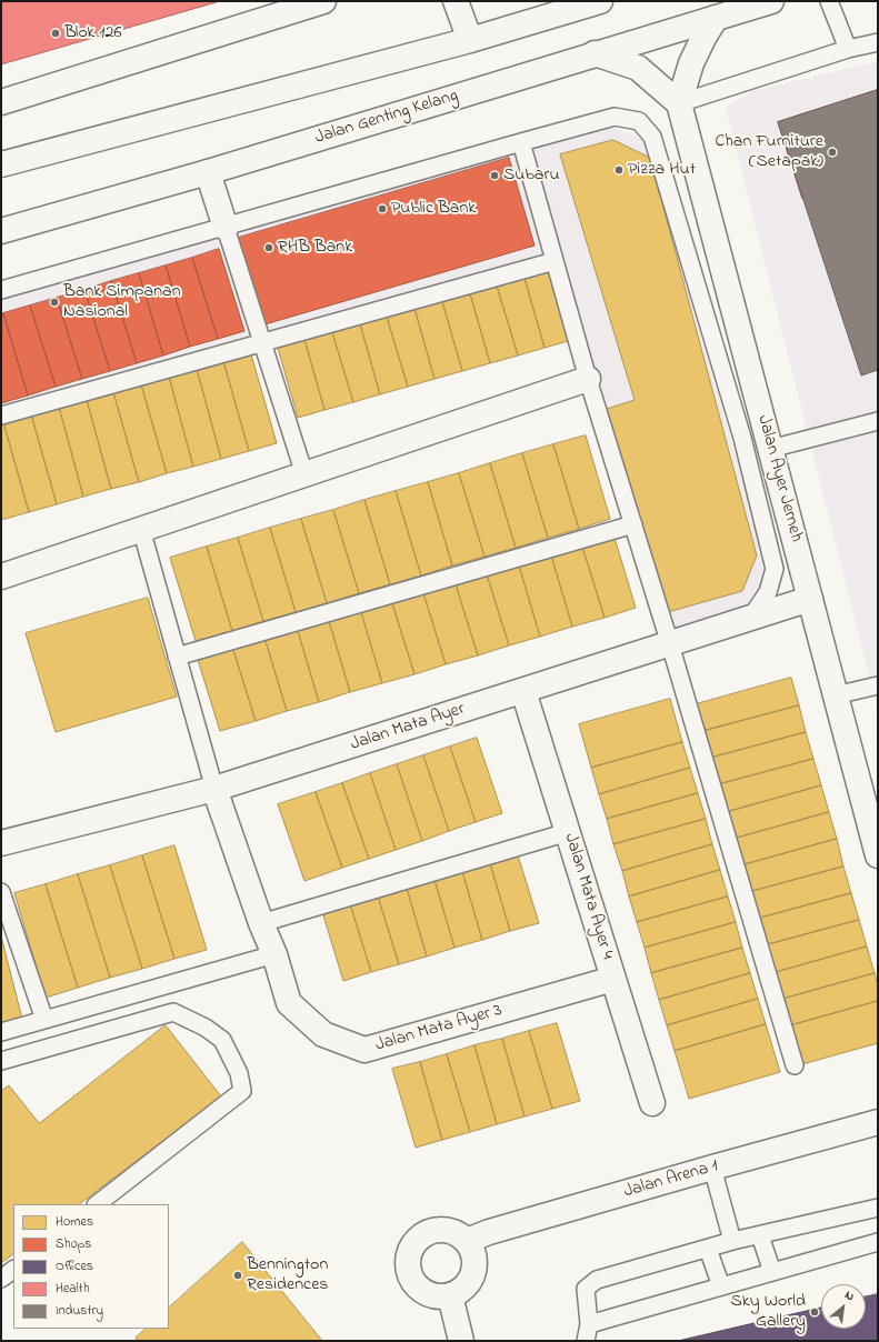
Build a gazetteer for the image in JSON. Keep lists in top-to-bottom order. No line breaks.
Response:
{"streets":{"street":["Jalan Genting Kelang","Jalan Ayer Jerneh","Jalan Mata Ayer","Jalan Mata Ayer 4","Jalan Mata Ayer 3","Jalan Arena 1"]},"crossings":[["Jalan Ayer Jerneh","Jalan Mata Ayer"],["Jalan Mata Ayer","Jalan Mata Ayer 4"],["Jalan Mata Ayer","Jalan Mata Ayer 3"],["Jalan Mata Ayer 4","Jalan Mata Ayer 3"]],"places":["Blok 126","Chan Furniture (Setapak)","Pizza Hut","Subaru","Public Bank","RHB Bank","Bank Simpanan Nasional","Bennington Residences","Sky World Gallery"],"legend":["Homes","Shops","Offices","Health","Industry"],"north":"top right"}
